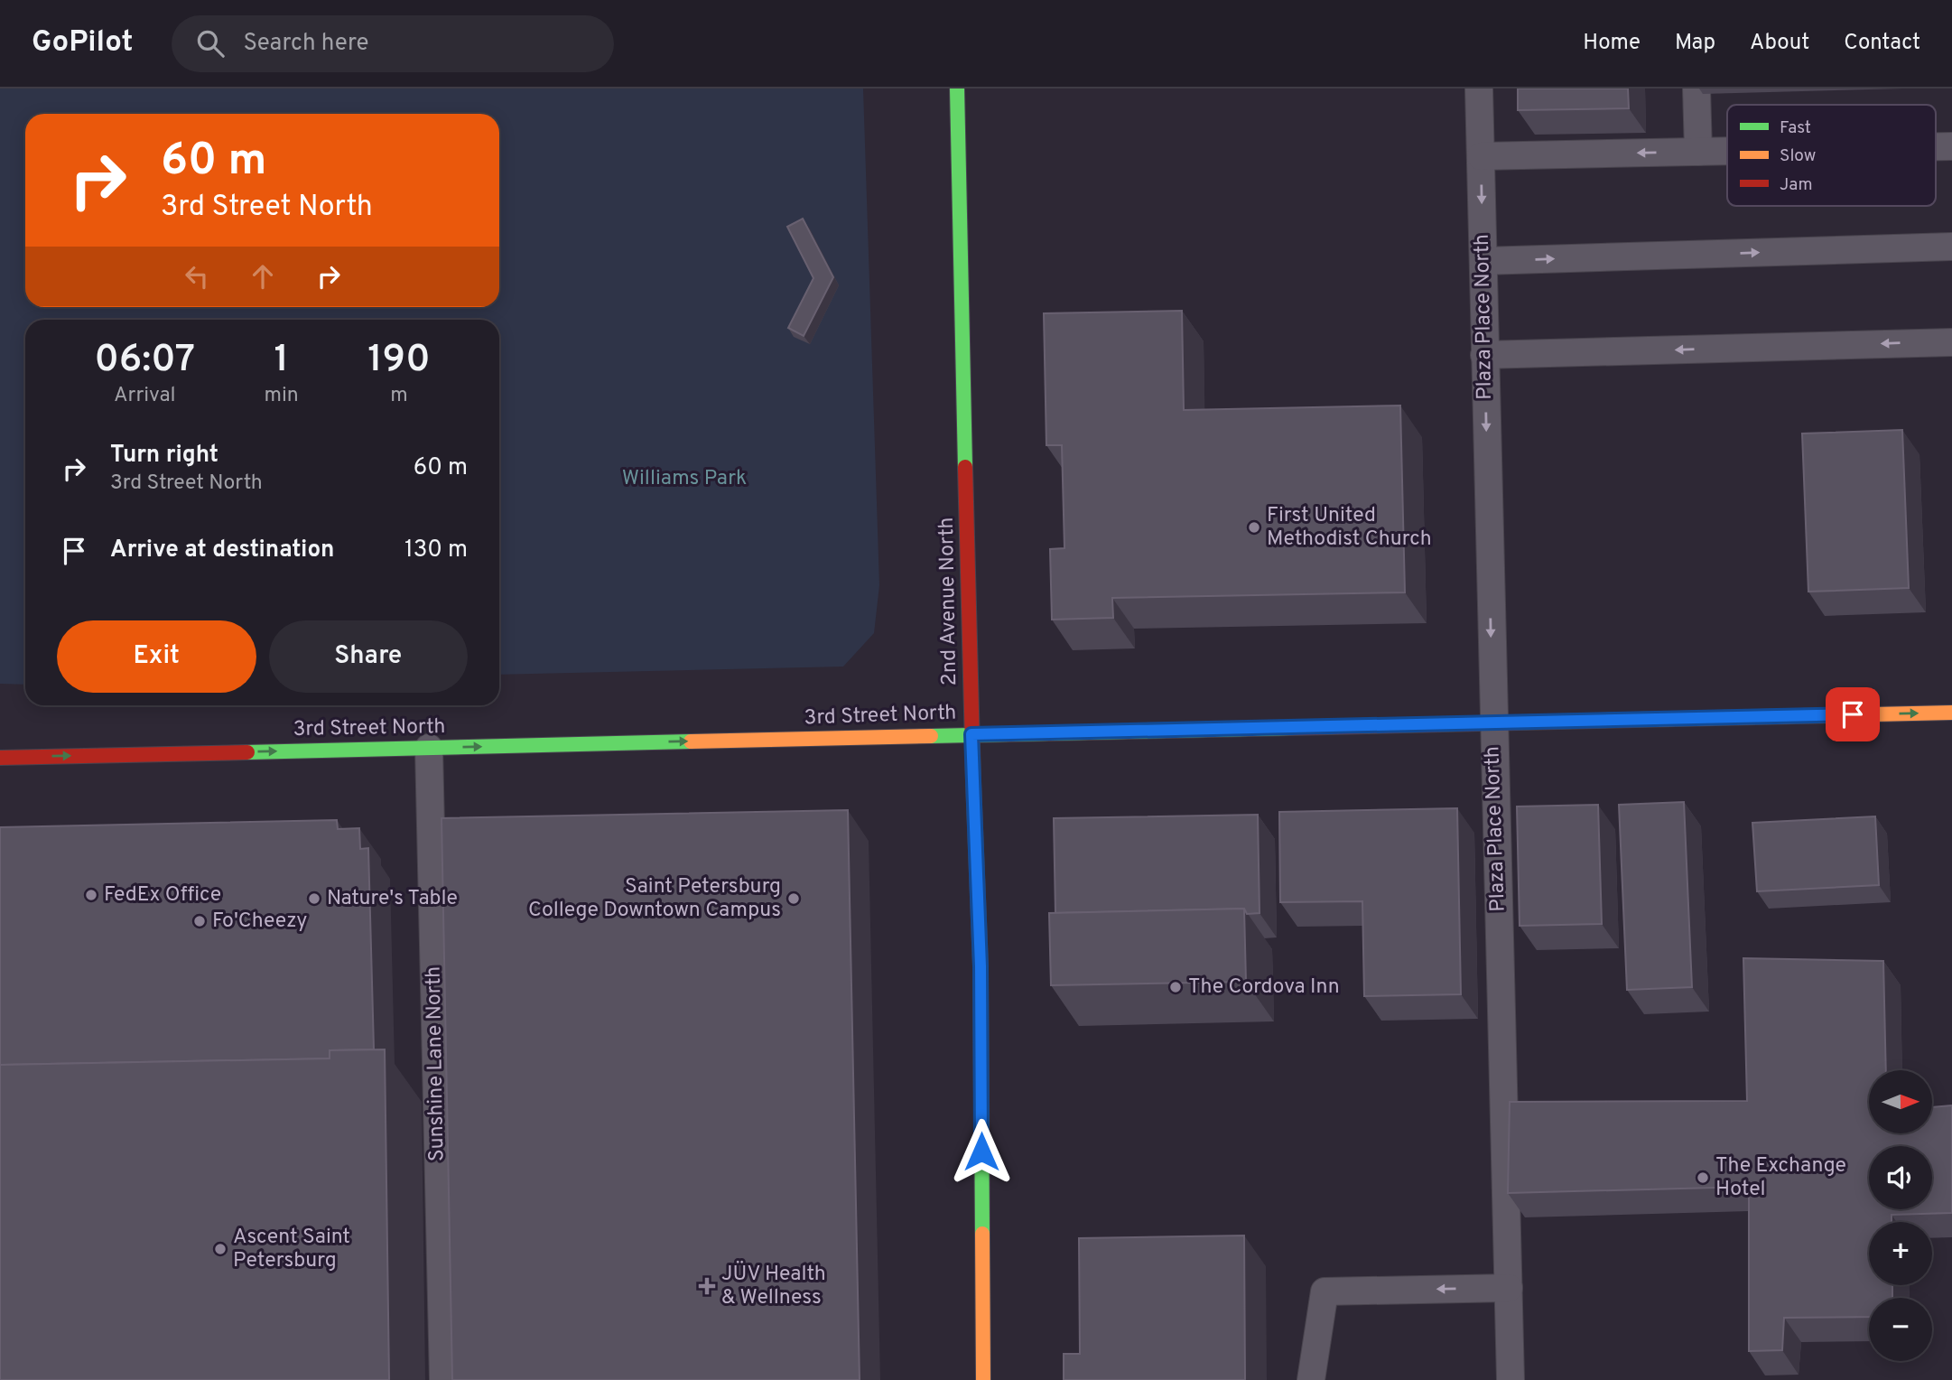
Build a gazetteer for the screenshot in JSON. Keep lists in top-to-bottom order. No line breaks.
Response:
{"streets":{"main road":["2nd Avenue North","3rd Street North"],"lane":["Plaza Place North","Sunshine Lane North"]},"crossings":[["Plaza Place North","3rd Street North"],["2nd Avenue North","3rd Street North"],["3rd Street North","Sunshine Lane North"]],"one_way":["Plaza Place North","3rd Street North"],"parks":["Williams Park"],"places":{"other":["First United Methodist Church","FedEx Office","Nature's Table","Saint Petersburg College Downtown Campus","Fo'Cheezy","The Cordova Inn","The Exchange Hotel","Ascent Saint Petersburg"],"health":["JÜV Health & Wellness"]},"legend":["Fast","Slow","Jam"],"north":"right","page":{"header":"GoPilot","search":"Search here","nav":["Home","Map","About","Contact"],"turn":["60 m","3rd Street North"],"eta":["06:07","Arrival","1","min","190","m"],"list":[{"name":"Turn right","note":"3rd Street North","value":"60 m"},{"name":"Arrive at destination","value":"130 m"}],"buttons":["Exit","Share"],"map_buttons":["+","−"]}}
